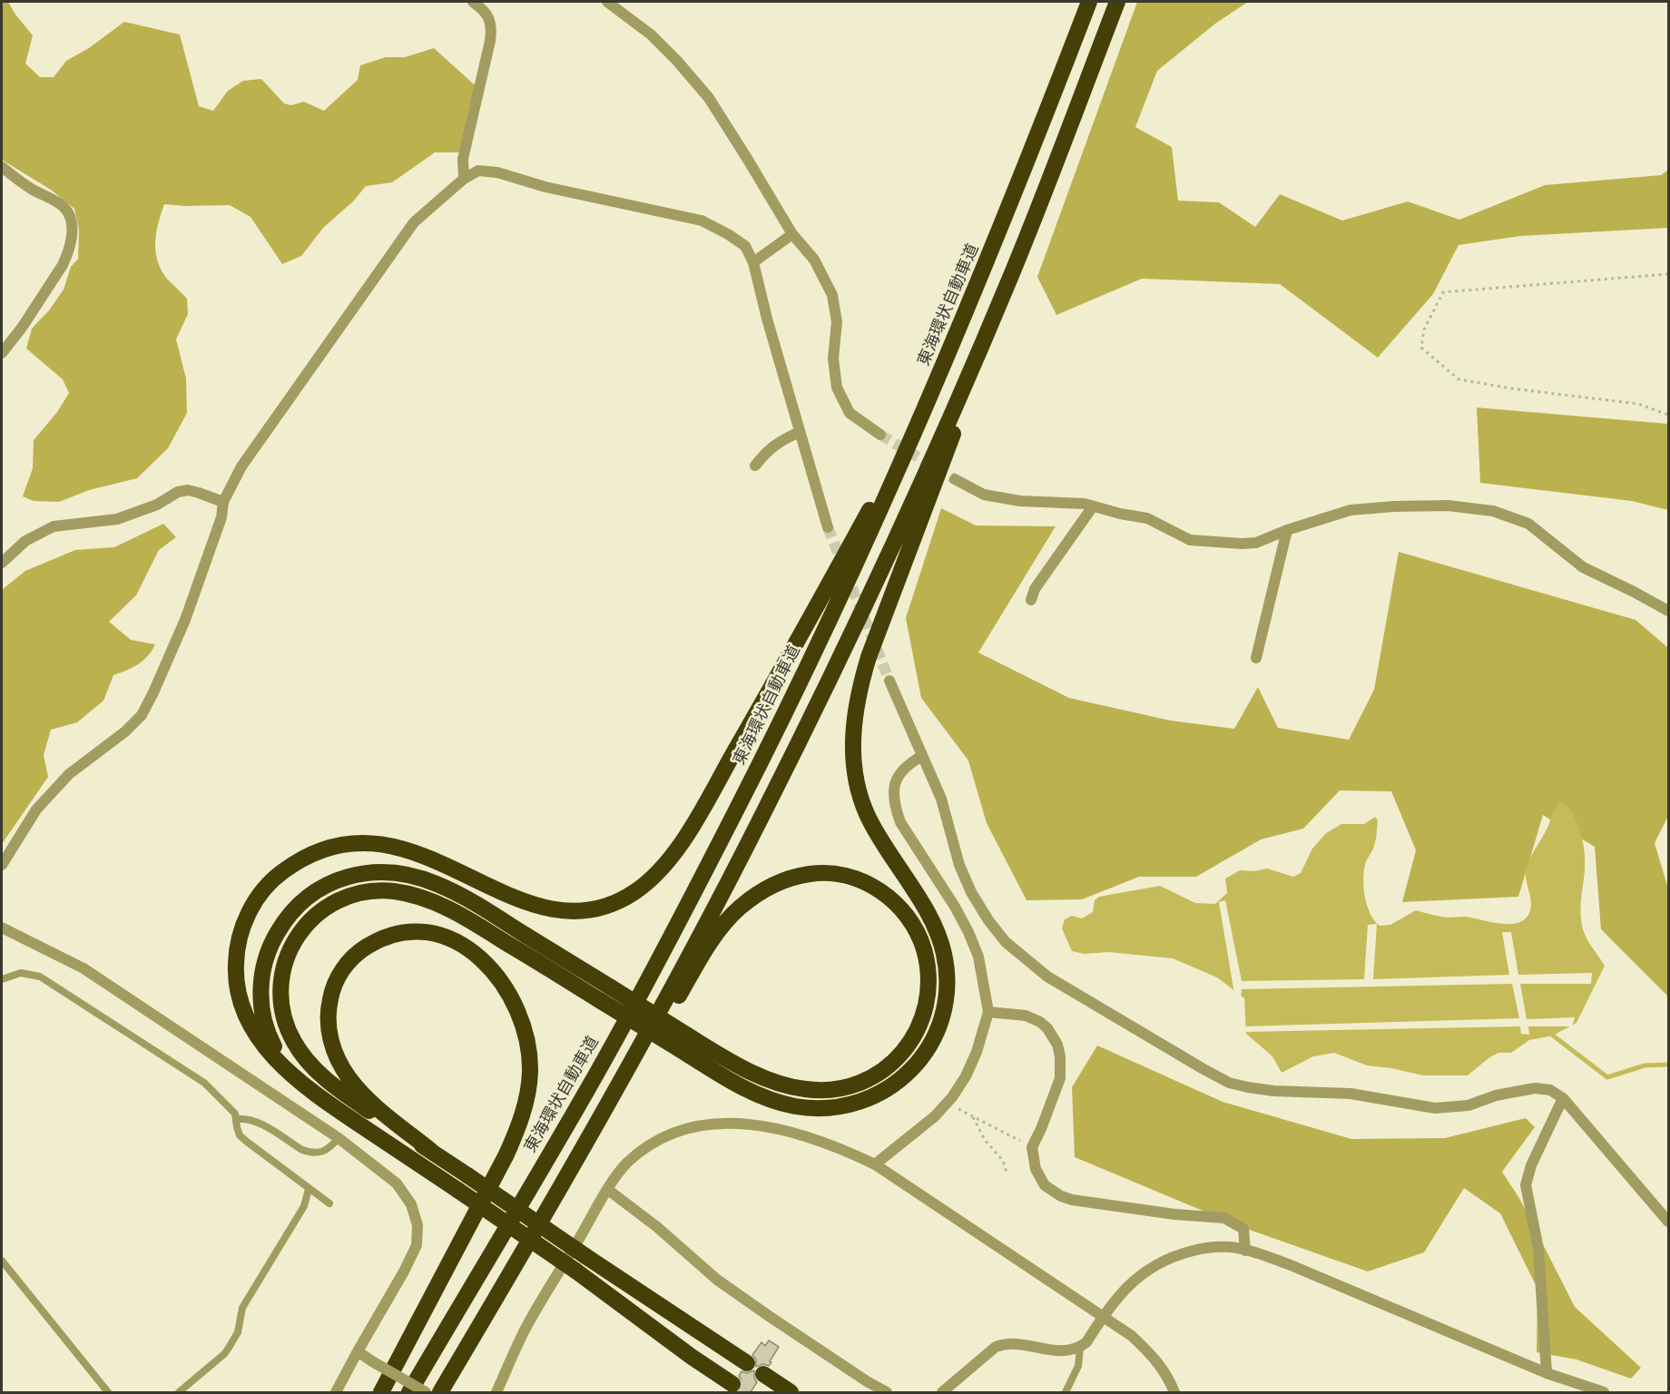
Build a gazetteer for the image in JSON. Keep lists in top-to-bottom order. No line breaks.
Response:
{"streets":{"highway":["東海環状自動車道"]}}
